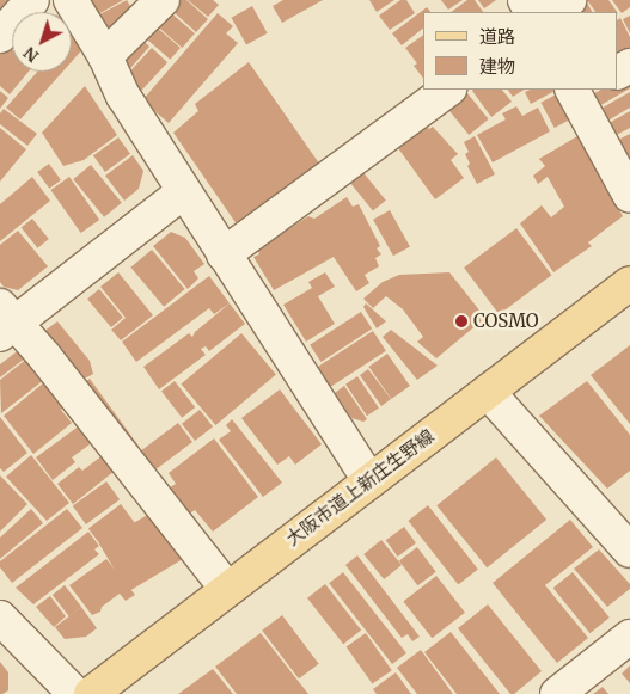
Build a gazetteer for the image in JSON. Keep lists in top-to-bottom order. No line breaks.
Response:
{"streets":{"main road":["大阪市道上新庄生野線"]},"places":["COSMO"],"legend":["道路","建物"],"north":"bottom left"}
